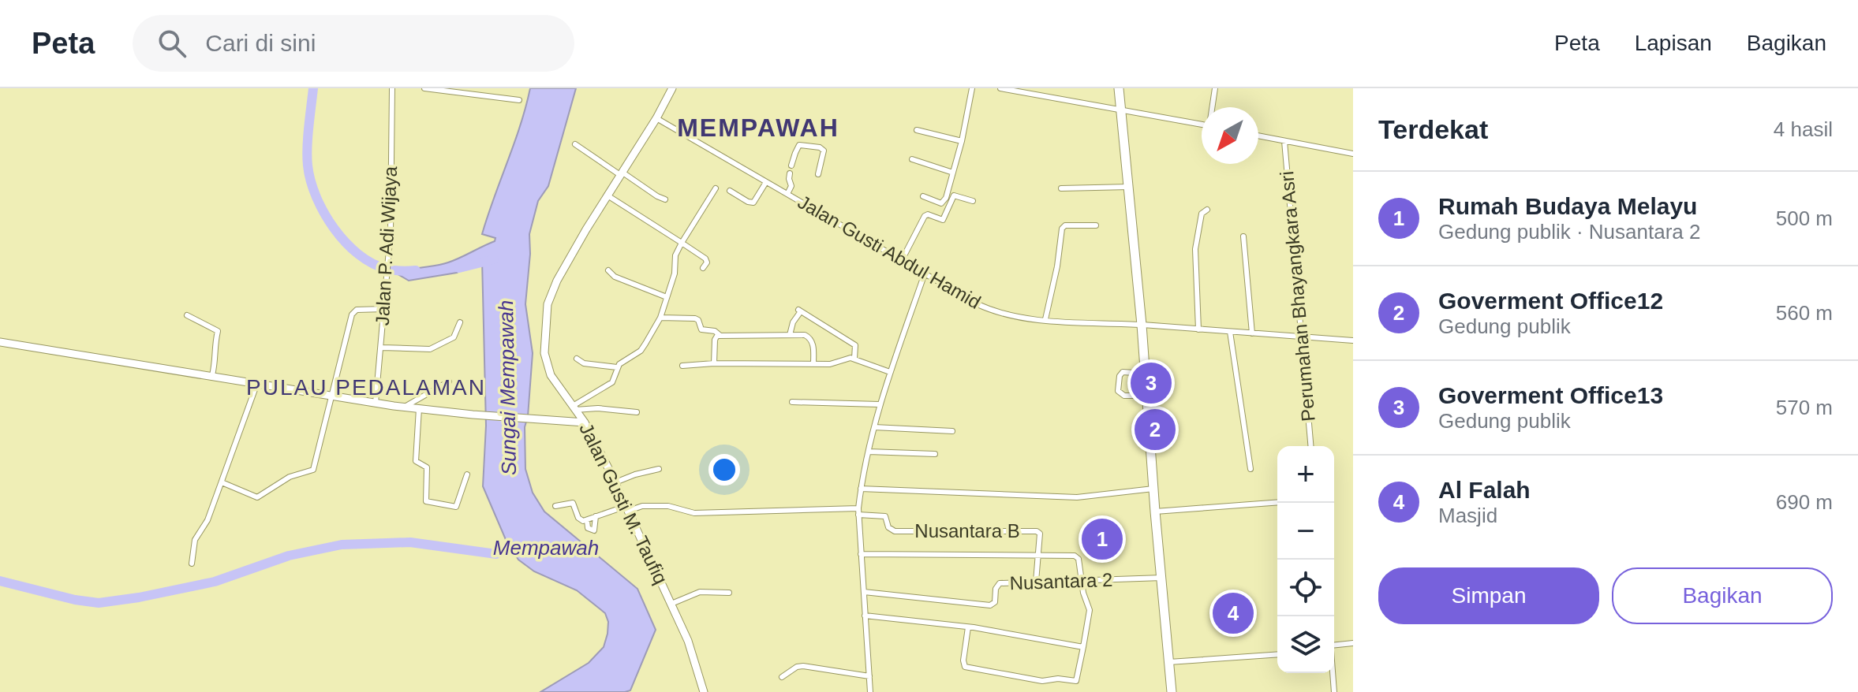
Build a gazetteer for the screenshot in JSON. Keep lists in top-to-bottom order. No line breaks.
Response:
{"streets":{"main road":["Jalan Gusti M. Taufiq"],"street":["Jalan P. Adi Wijaya","Jalan Gusti Abdul Hamid","Perumahan Bhayangkara Asri","Nusantara B","Nusantara 2"]},"crossings":[["Jalan Gusti Abdul Hamid","Perumahan Bhayangkara Asri"],["Jalan Gusti Abdul Hamid","Jalan Gusti M. Taufiq"]],"districts":["MEMPAWAH","PULAU PEDALAMAN"],"water":["Sungai Mempawah","Mempawah"],"north":"bottom left","page":{"header":"Peta","search":"Cari di sini","nav":["Peta","Lapisan","Bagikan"],"heading":["Terdekat","4 hasil"],"list":[{"mark":"1","name":"Rumah Budaya Melayu","note":"Gedung publik · Nusantara 2","value":"500 m"},{"mark":"2","name":"Goverment Office12","note":"Gedung publik","value":"560 m"},{"mark":"3","name":"Goverment Office13","note":"Gedung publik","value":"570 m"},{"mark":"4","name":"Al Falah","note":"Masjid","value":"690 m"}],"pins":["3","2","1","4"],"map_buttons":["+","−"],"buttons":["Simpan","Bagikan"]}}
